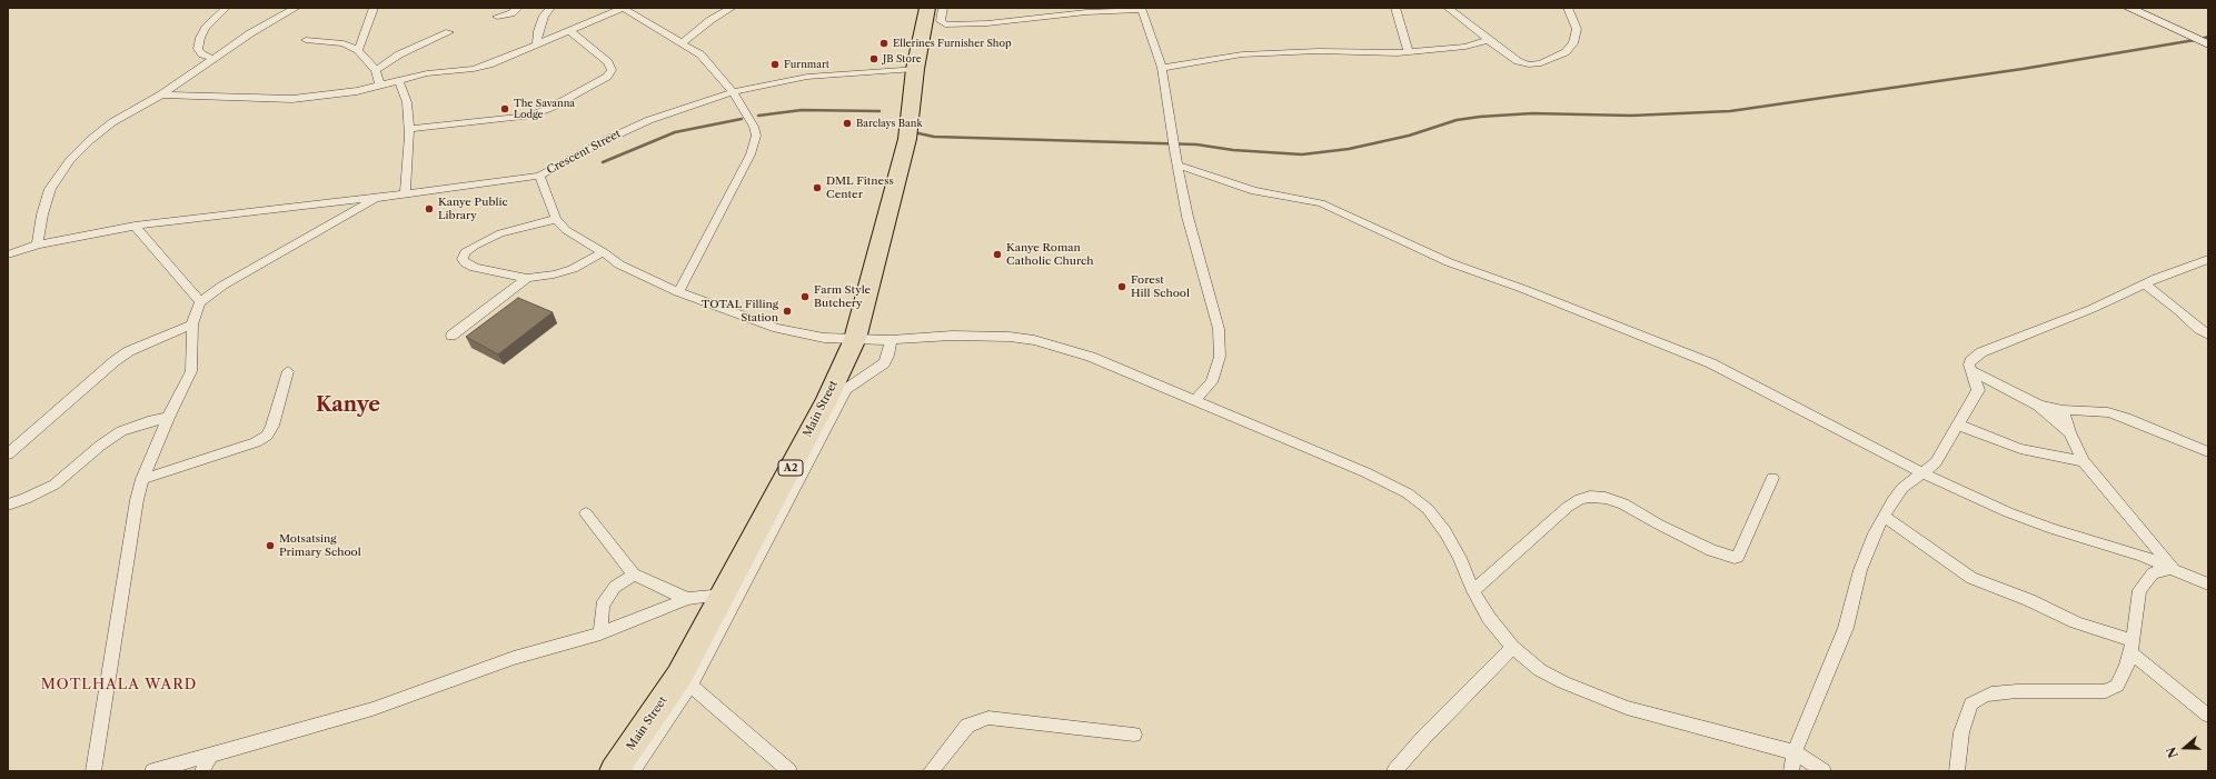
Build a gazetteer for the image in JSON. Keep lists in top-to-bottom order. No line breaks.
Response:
{"streets":{"highway":["Main Street","A2"],"street":["Crescent Street"]},"crossings":[["Crescent Street","Main Street"]],"districts":["Kanye","MOTLHALA WARD"],"places":["Ellerines Furnisher Shop","JB Store","Furnmart","The Savanna Lodge","Barclays Bank","DML Fitness Center","Kanye Public Library","Kanye Roman Catholic Church","Forest Hill School","Farm Style Butchery","TOTAL Filling Station","Motsatsing Primary School"],"north":"left"}
